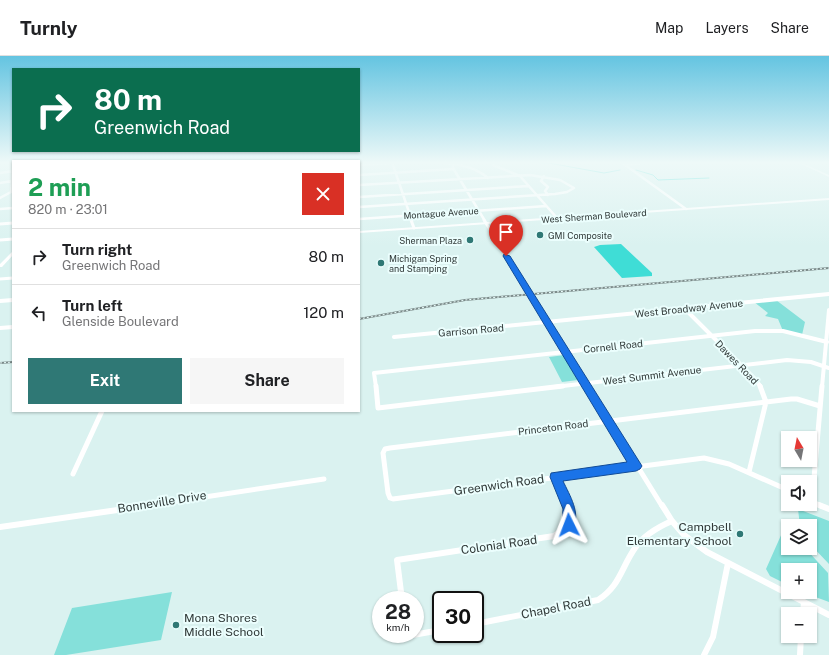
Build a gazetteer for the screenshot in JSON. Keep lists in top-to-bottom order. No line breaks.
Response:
{"streets":{"main road":["West Sherman Boulevard"],"street":["Montague Avenue","West Broadway Avenue","Garrison Road","Cornell Road","Dawes Road","West Summit Avenue","Princeton Road","Greenwich Road","Bonneville Drive","Colonial Road","Chapel Road"]},"crossings":[["West Broadway Avenue","Garrison Road"],["West Broadway Avenue","Dawes Road"],["Cornell Road","Dawes Road"],["Cornell Road","West Summit Avenue"],["Dawes Road","West Summit Avenue"],["Dawes Road","Princeton Road"],["Princeton Road","Greenwich Road"],["Greenwich Road","Colonial Road"]],"places":["GMI Composite","Sherman Plaza","Michigan Spring and Stamping","Campbell Elementary School","Mona Shores Middle School"],"north":"top","page":{"header":"Turnly","nav":["Map","Layers","Share"],"turn":["80 m","Greenwich Road"],"heading":["2 min","820 m · 23:01"],"list":[{"name":"Turn right","note":"Greenwich Road","value":"80 m"},{"name":"Turn left","note":"Glenside Boulevard","value":"120 m"}],"buttons":["Exit","Share"],"map_buttons":["+","−"],"speed":"28 km/h","limit":"30"}}
